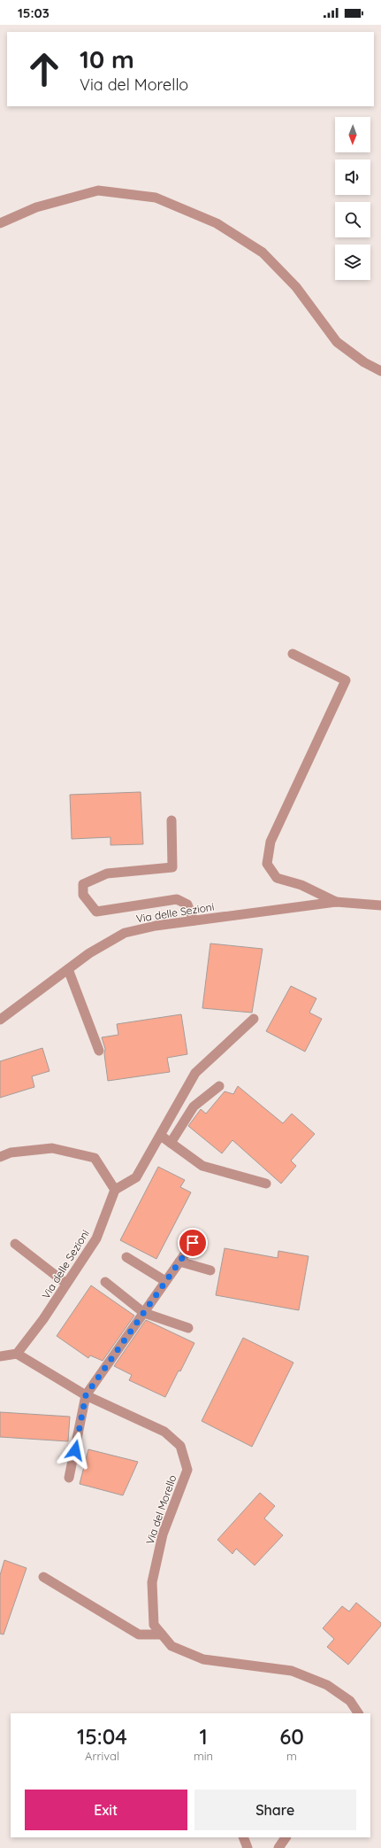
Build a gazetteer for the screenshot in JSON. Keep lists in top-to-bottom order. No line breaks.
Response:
{"streets":{"street":["Via delle Sezioni","Via del Morello"]},"crossings":[["Via delle Sezioni","Via del Morello"]],"north":"bottom","page":{"status":"15:03","turn":["10 m","Via del Morello"],"eta":["15:04","Arrival","1","min","60","m"],"buttons":["Exit","Share"]}}
